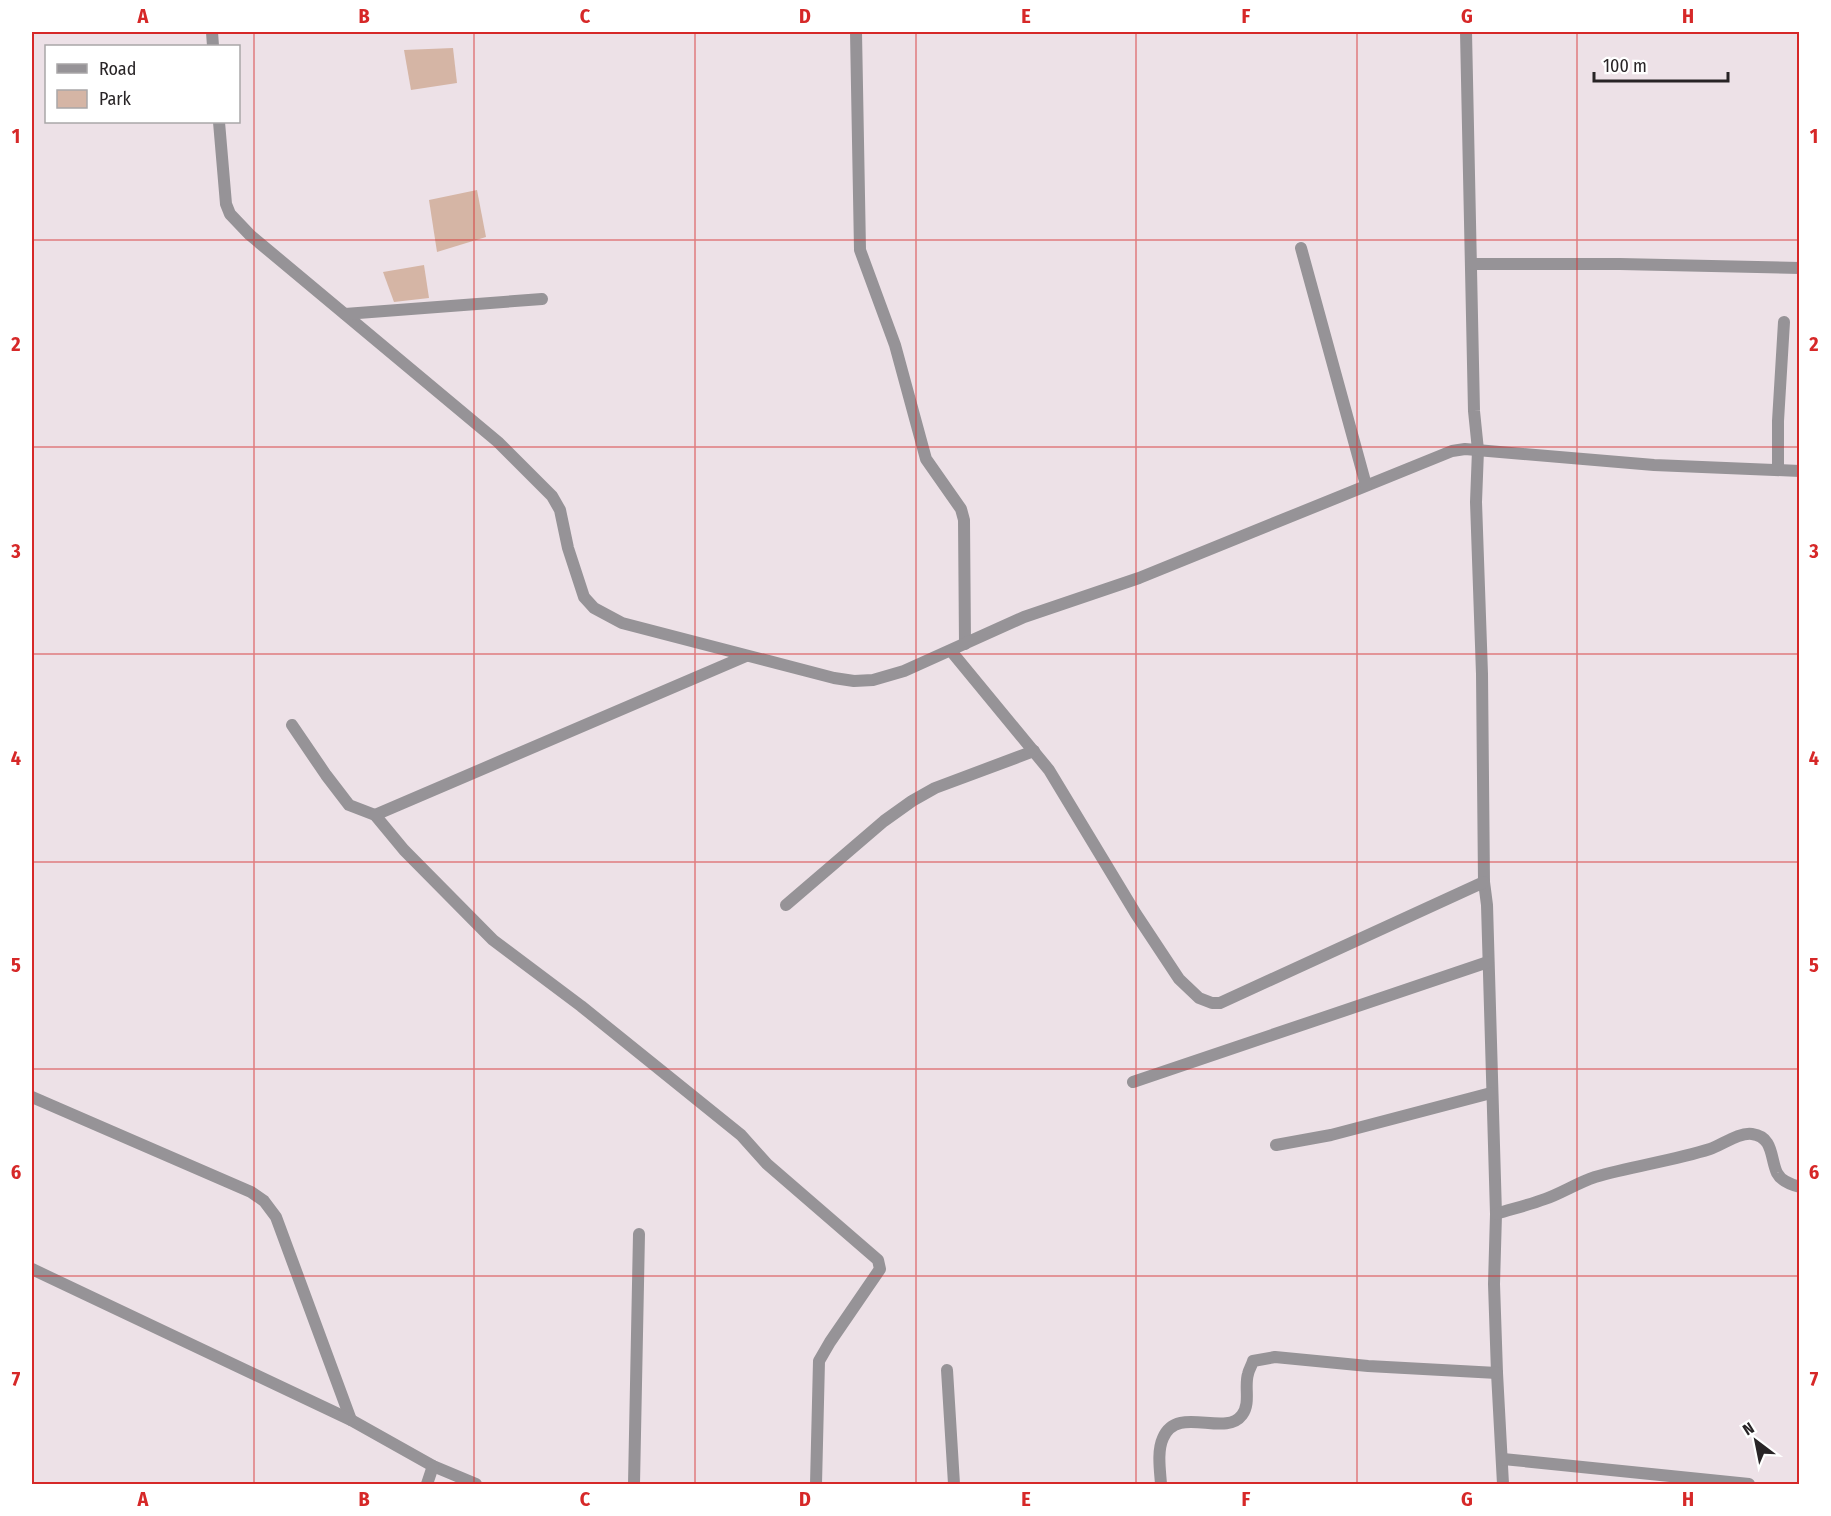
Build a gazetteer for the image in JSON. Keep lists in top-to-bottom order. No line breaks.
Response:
{"legend":["Road","Park"],"scale_bar":"100 m","north":"top left","grid":{"columns":["A","B","C","D","E","F","G","H"],"rows":["1","2","3","4","5","6","7"]}}
